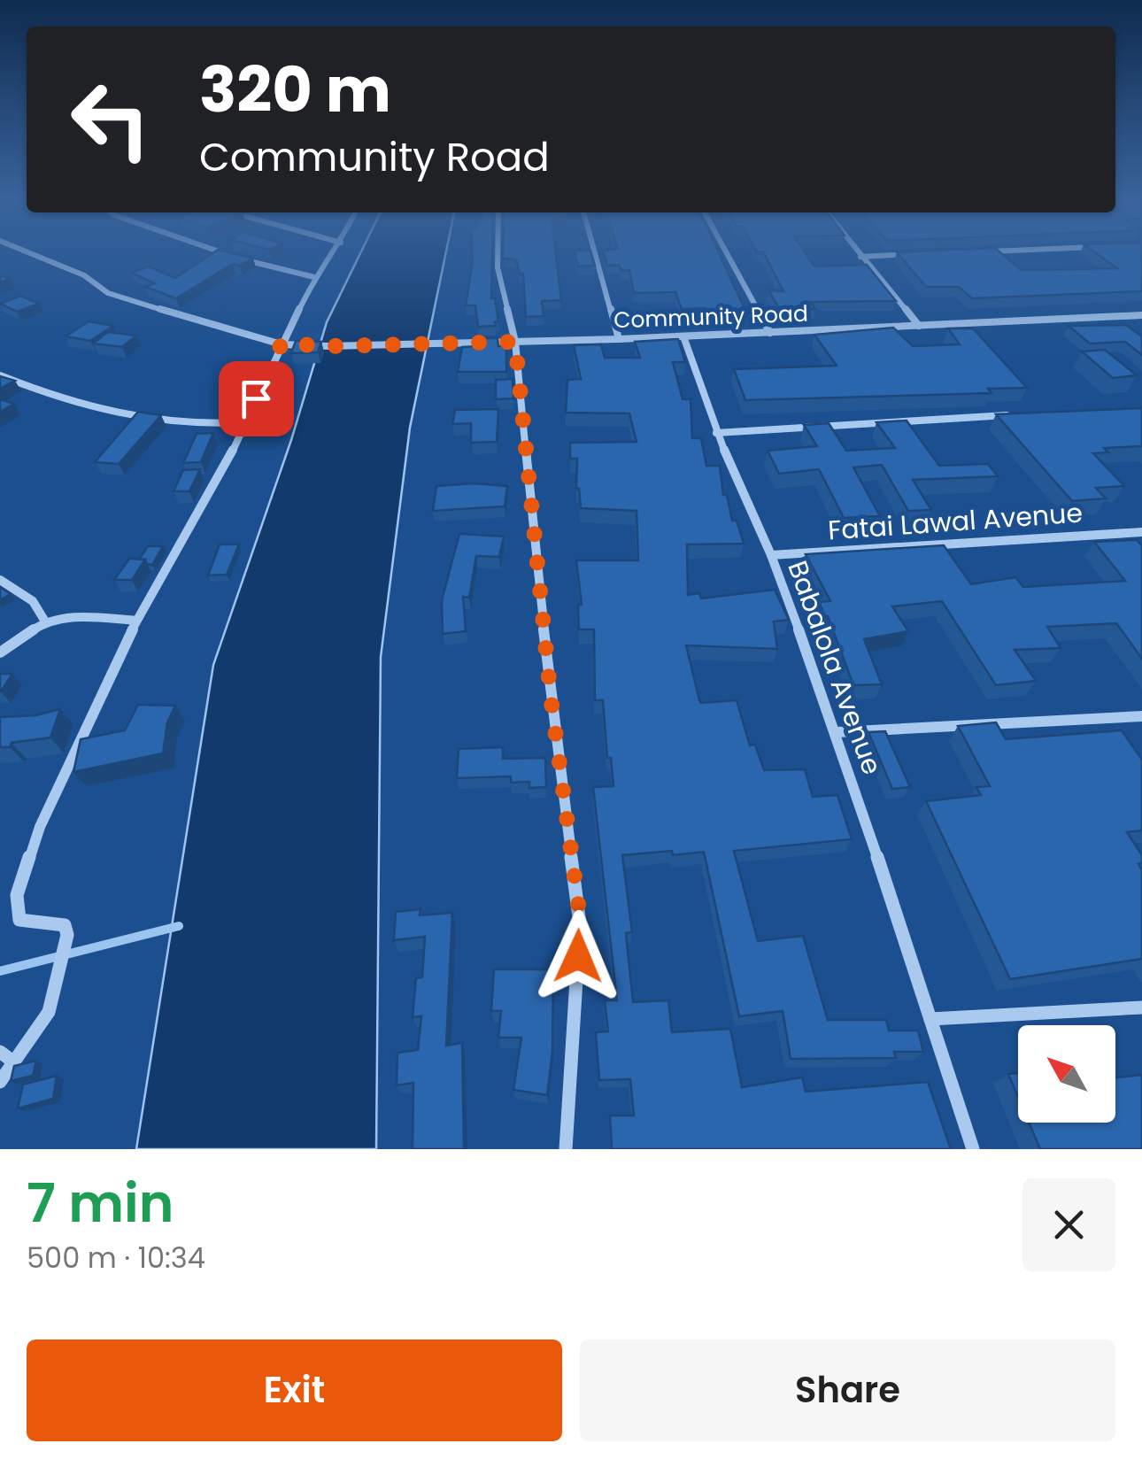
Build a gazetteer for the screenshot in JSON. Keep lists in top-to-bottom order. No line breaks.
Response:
{"streets":{"street":["Community Road","Fatai Lawal Avenue","Babalola Avenue"]},"crossings":[["Community Road","Babalola Avenue"],["Fatai Lawal Avenue","Babalola Avenue"]],"north":"top left","page":{"turn":["320 m","Community Road"],"heading":["7 min","500 m · 10:34"],"buttons":["Exit","Share"]}}
